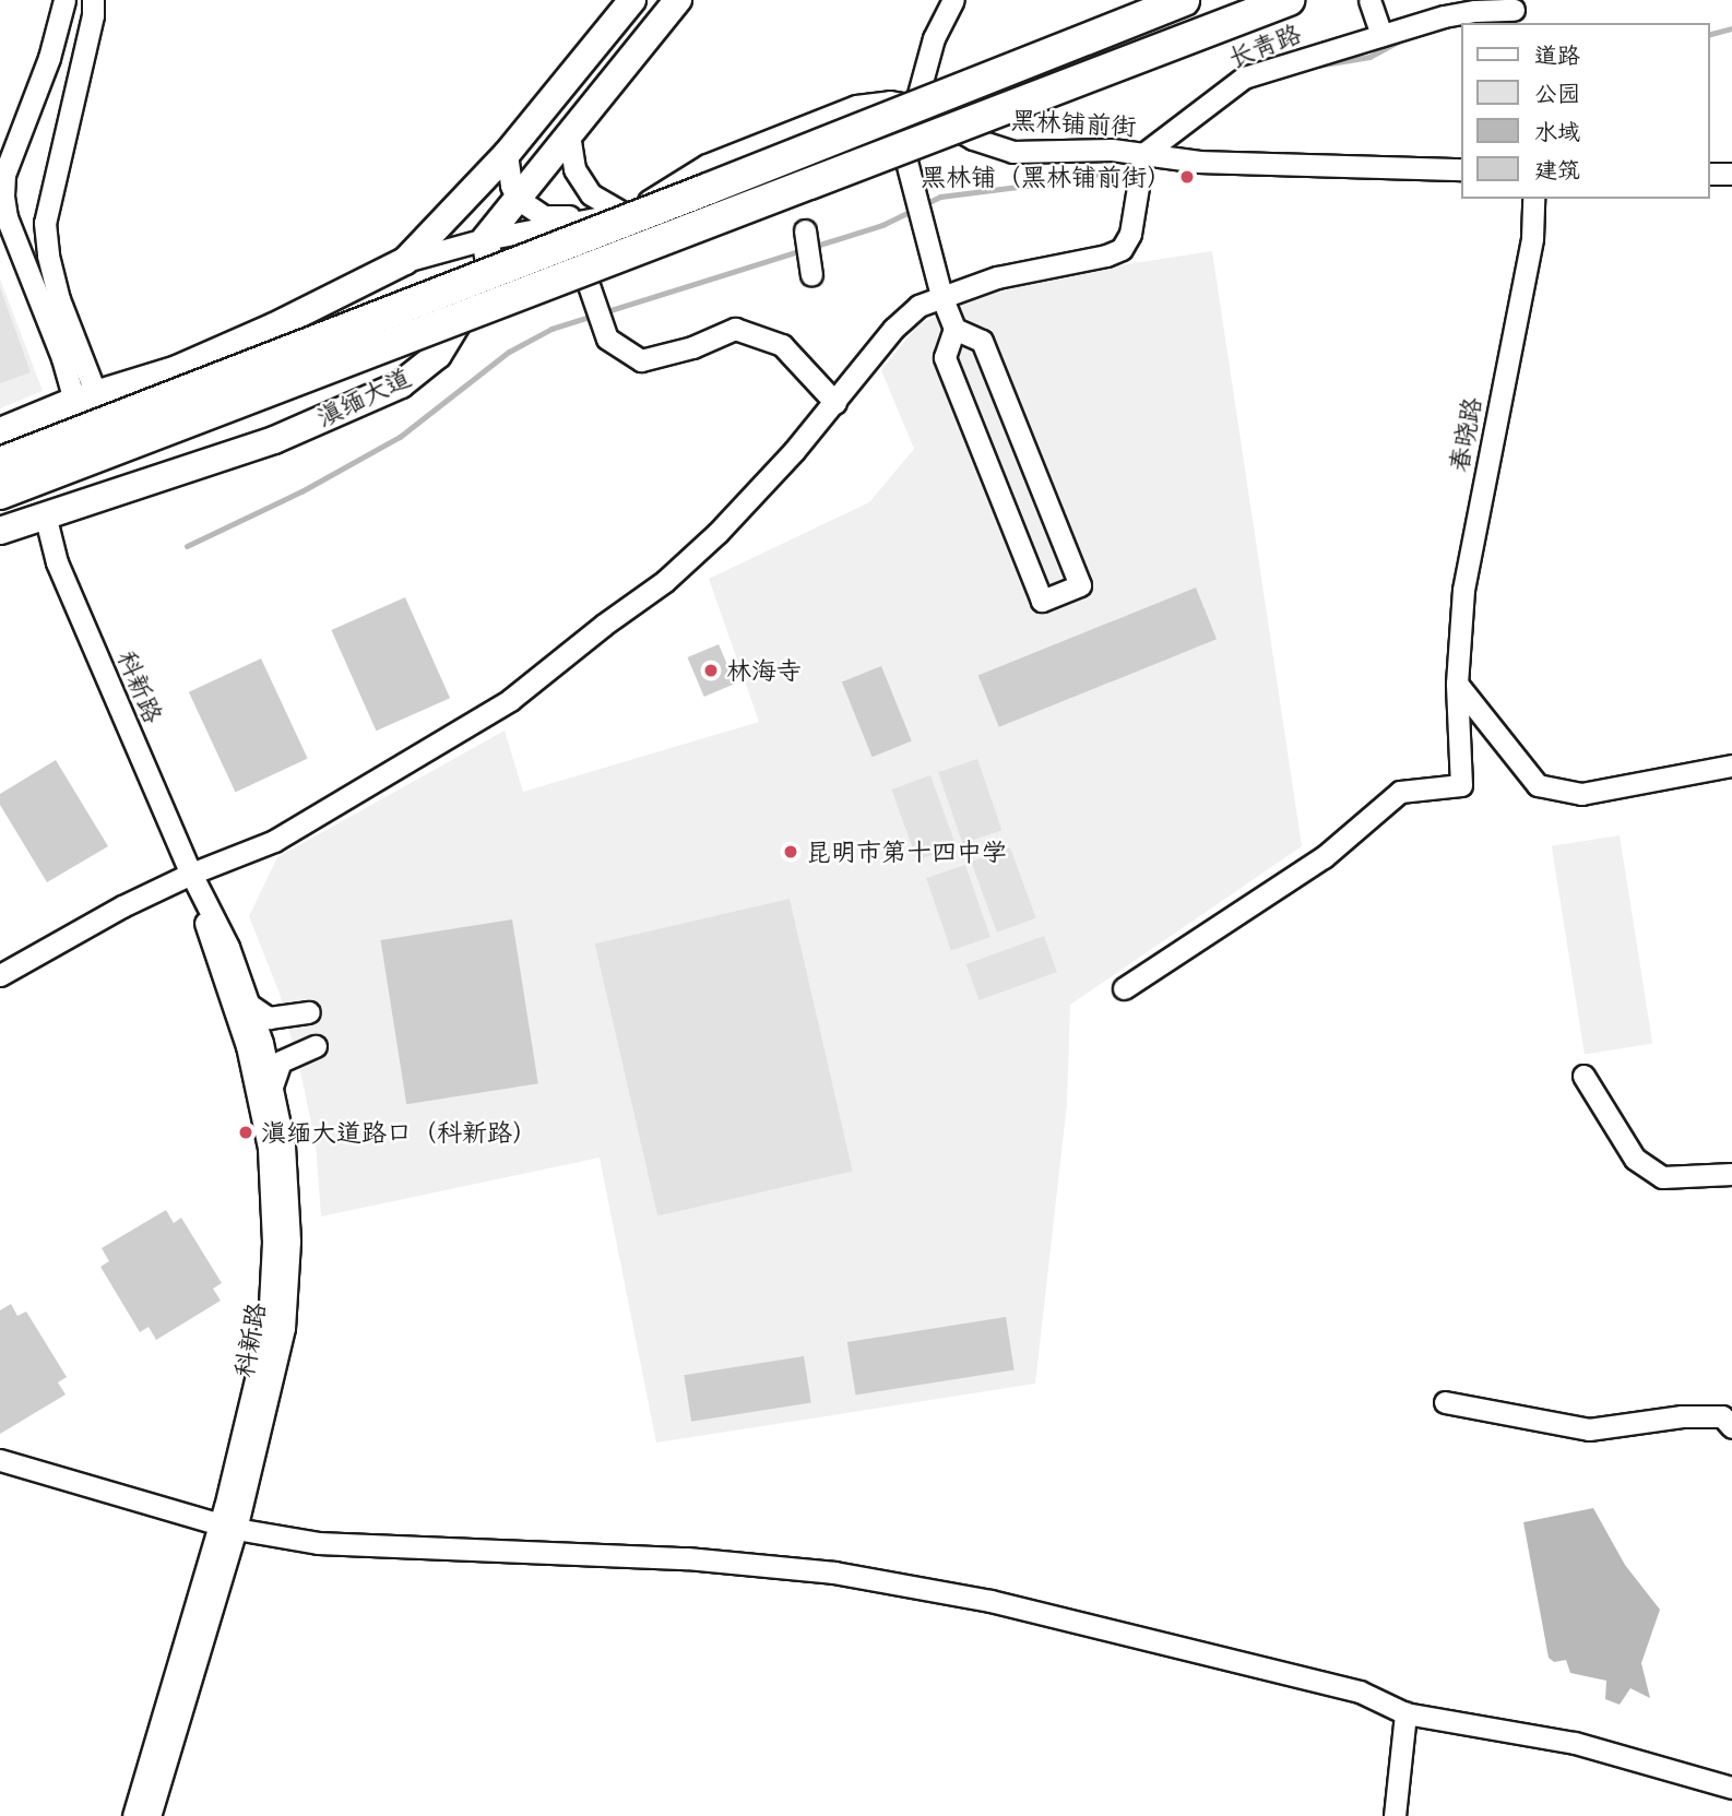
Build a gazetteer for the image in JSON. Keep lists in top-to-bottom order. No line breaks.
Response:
{"streets":{"main road":["滇缅大道"],"street":["长青路","黑林铺前街","春晓路","科新路"]},"crossings":[["长青路","黑林铺前街"],["滇缅大道","科新路"]],"places":["黑林铺（黑林铺前街）","林海寺","昆明市第十四中学","滇缅大道路口（科新路）"],"legend":["道路","公园","水域","建筑"]}
